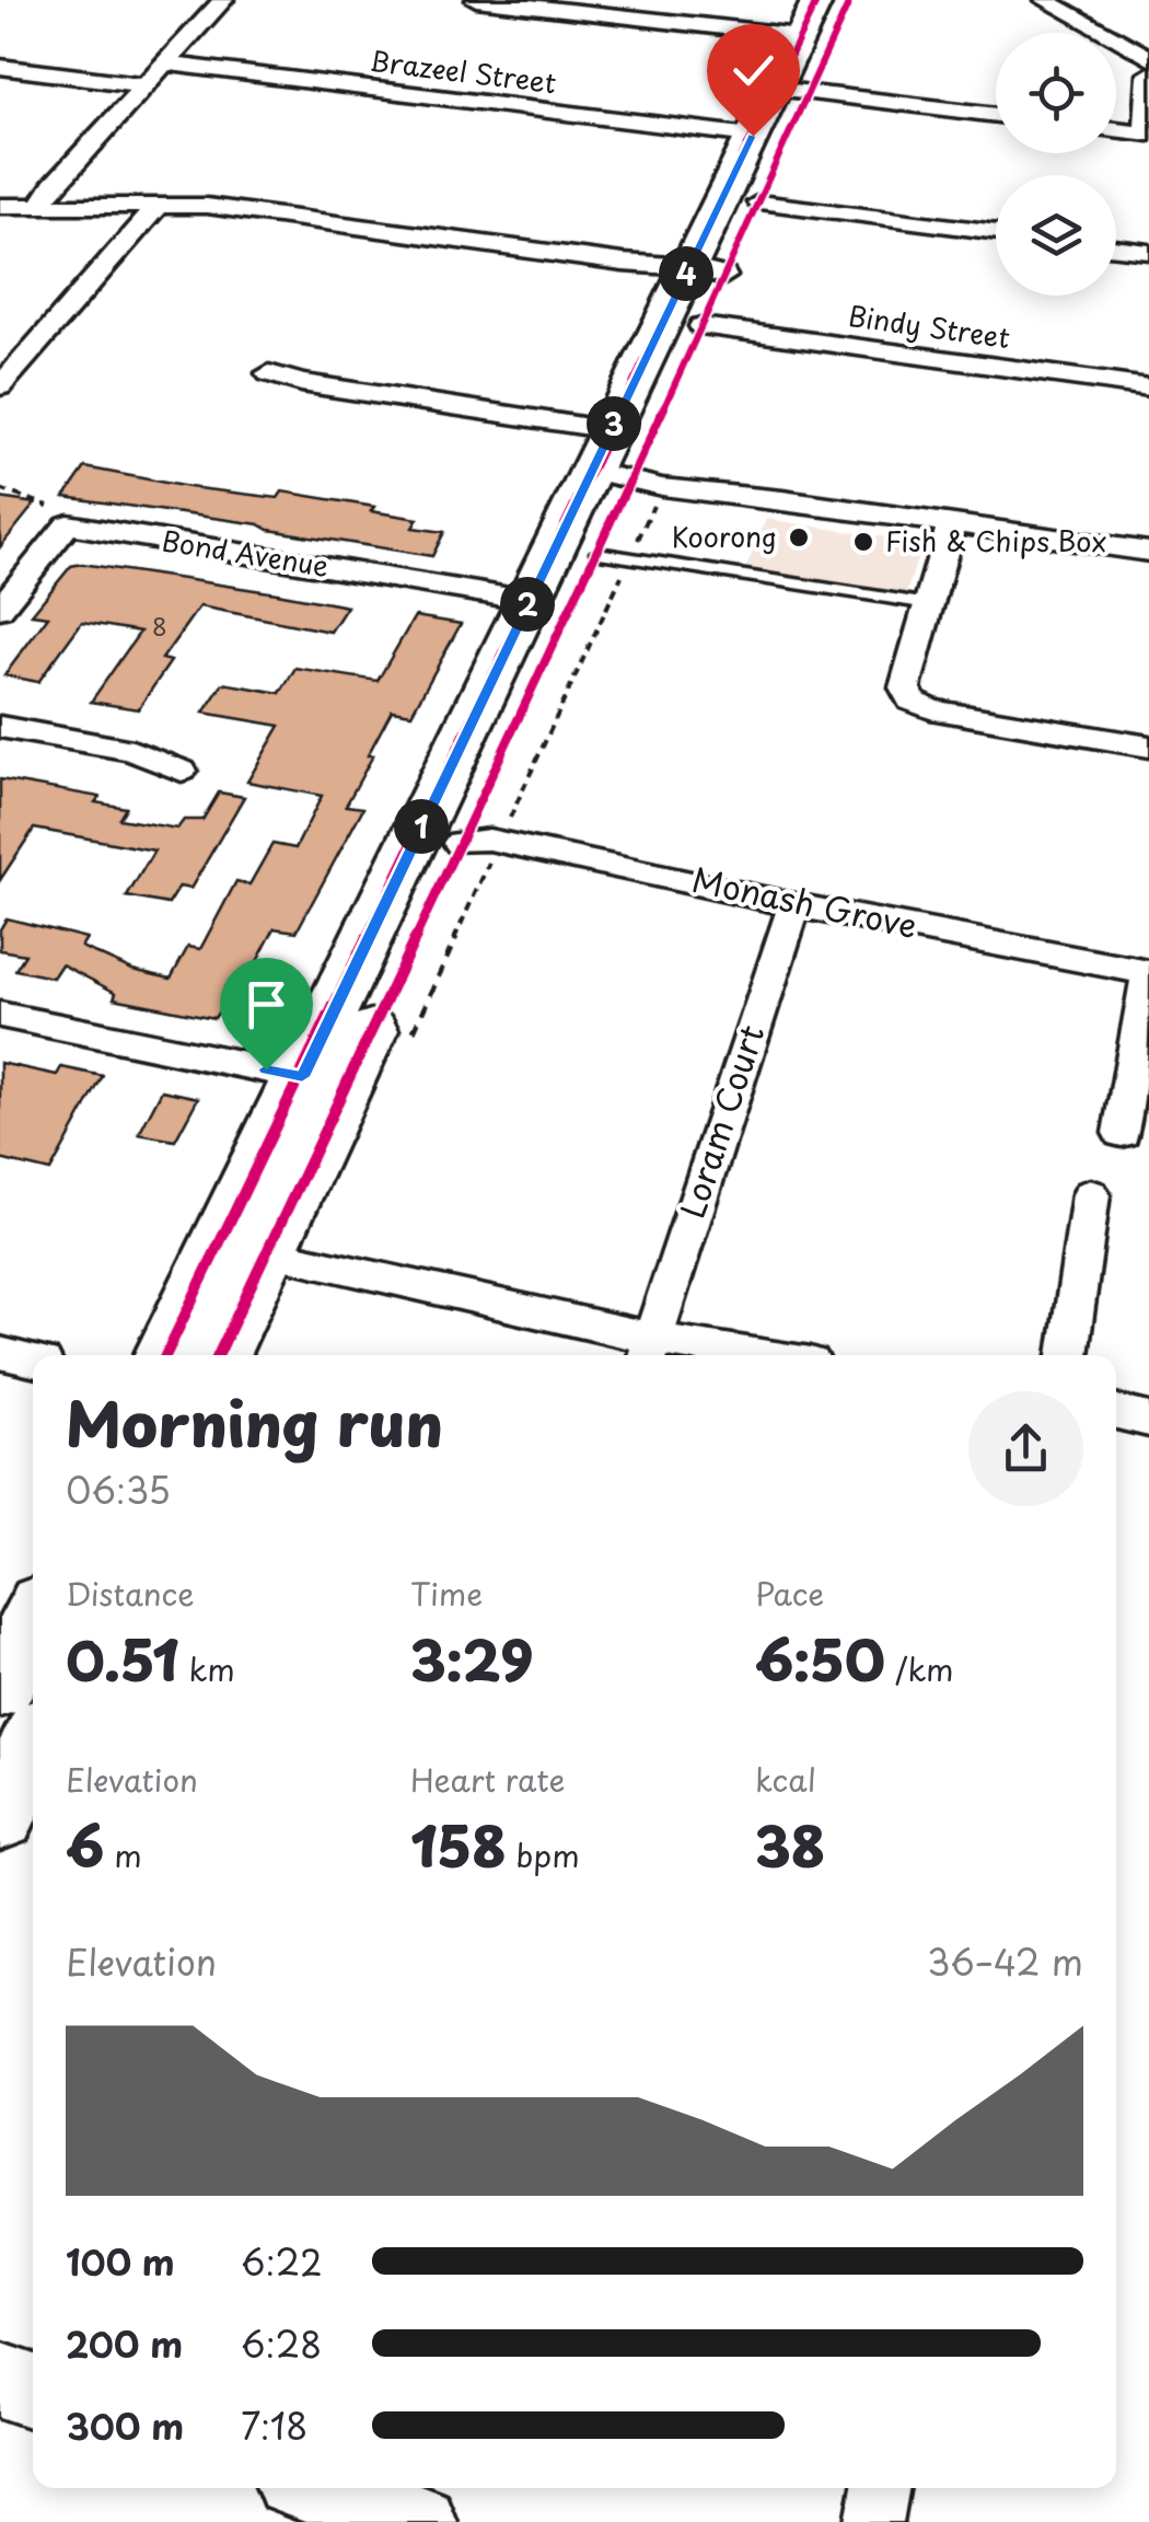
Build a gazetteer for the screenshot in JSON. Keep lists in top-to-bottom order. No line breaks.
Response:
{"streets":{"street":["Brazeel Street","Bindy Street","Bond Avenue","Monash Grove","Loram Court"]},"crossings":[["Monash Grove","Loram Court"]],"places":["Koorong","Fish & Chips Box"],"house_numbers":["8"],"page":{"pins":["4","3","2","1"],"heading":["Morning run","06:35"],"stats":[["Distance","0.51 km"],["Time","3:29"],["Pace","6:50 /km"],["Elevation","6 m"],["Heart rate","158 bpm"],["kcal","38"]],"chart":["Elevation","36–42 m"],"list":[{"name":"100 m","note":"6:22"},{"name":"200 m","note":"6:28"},{"name":"300 m","note":"7:18"}]}}
